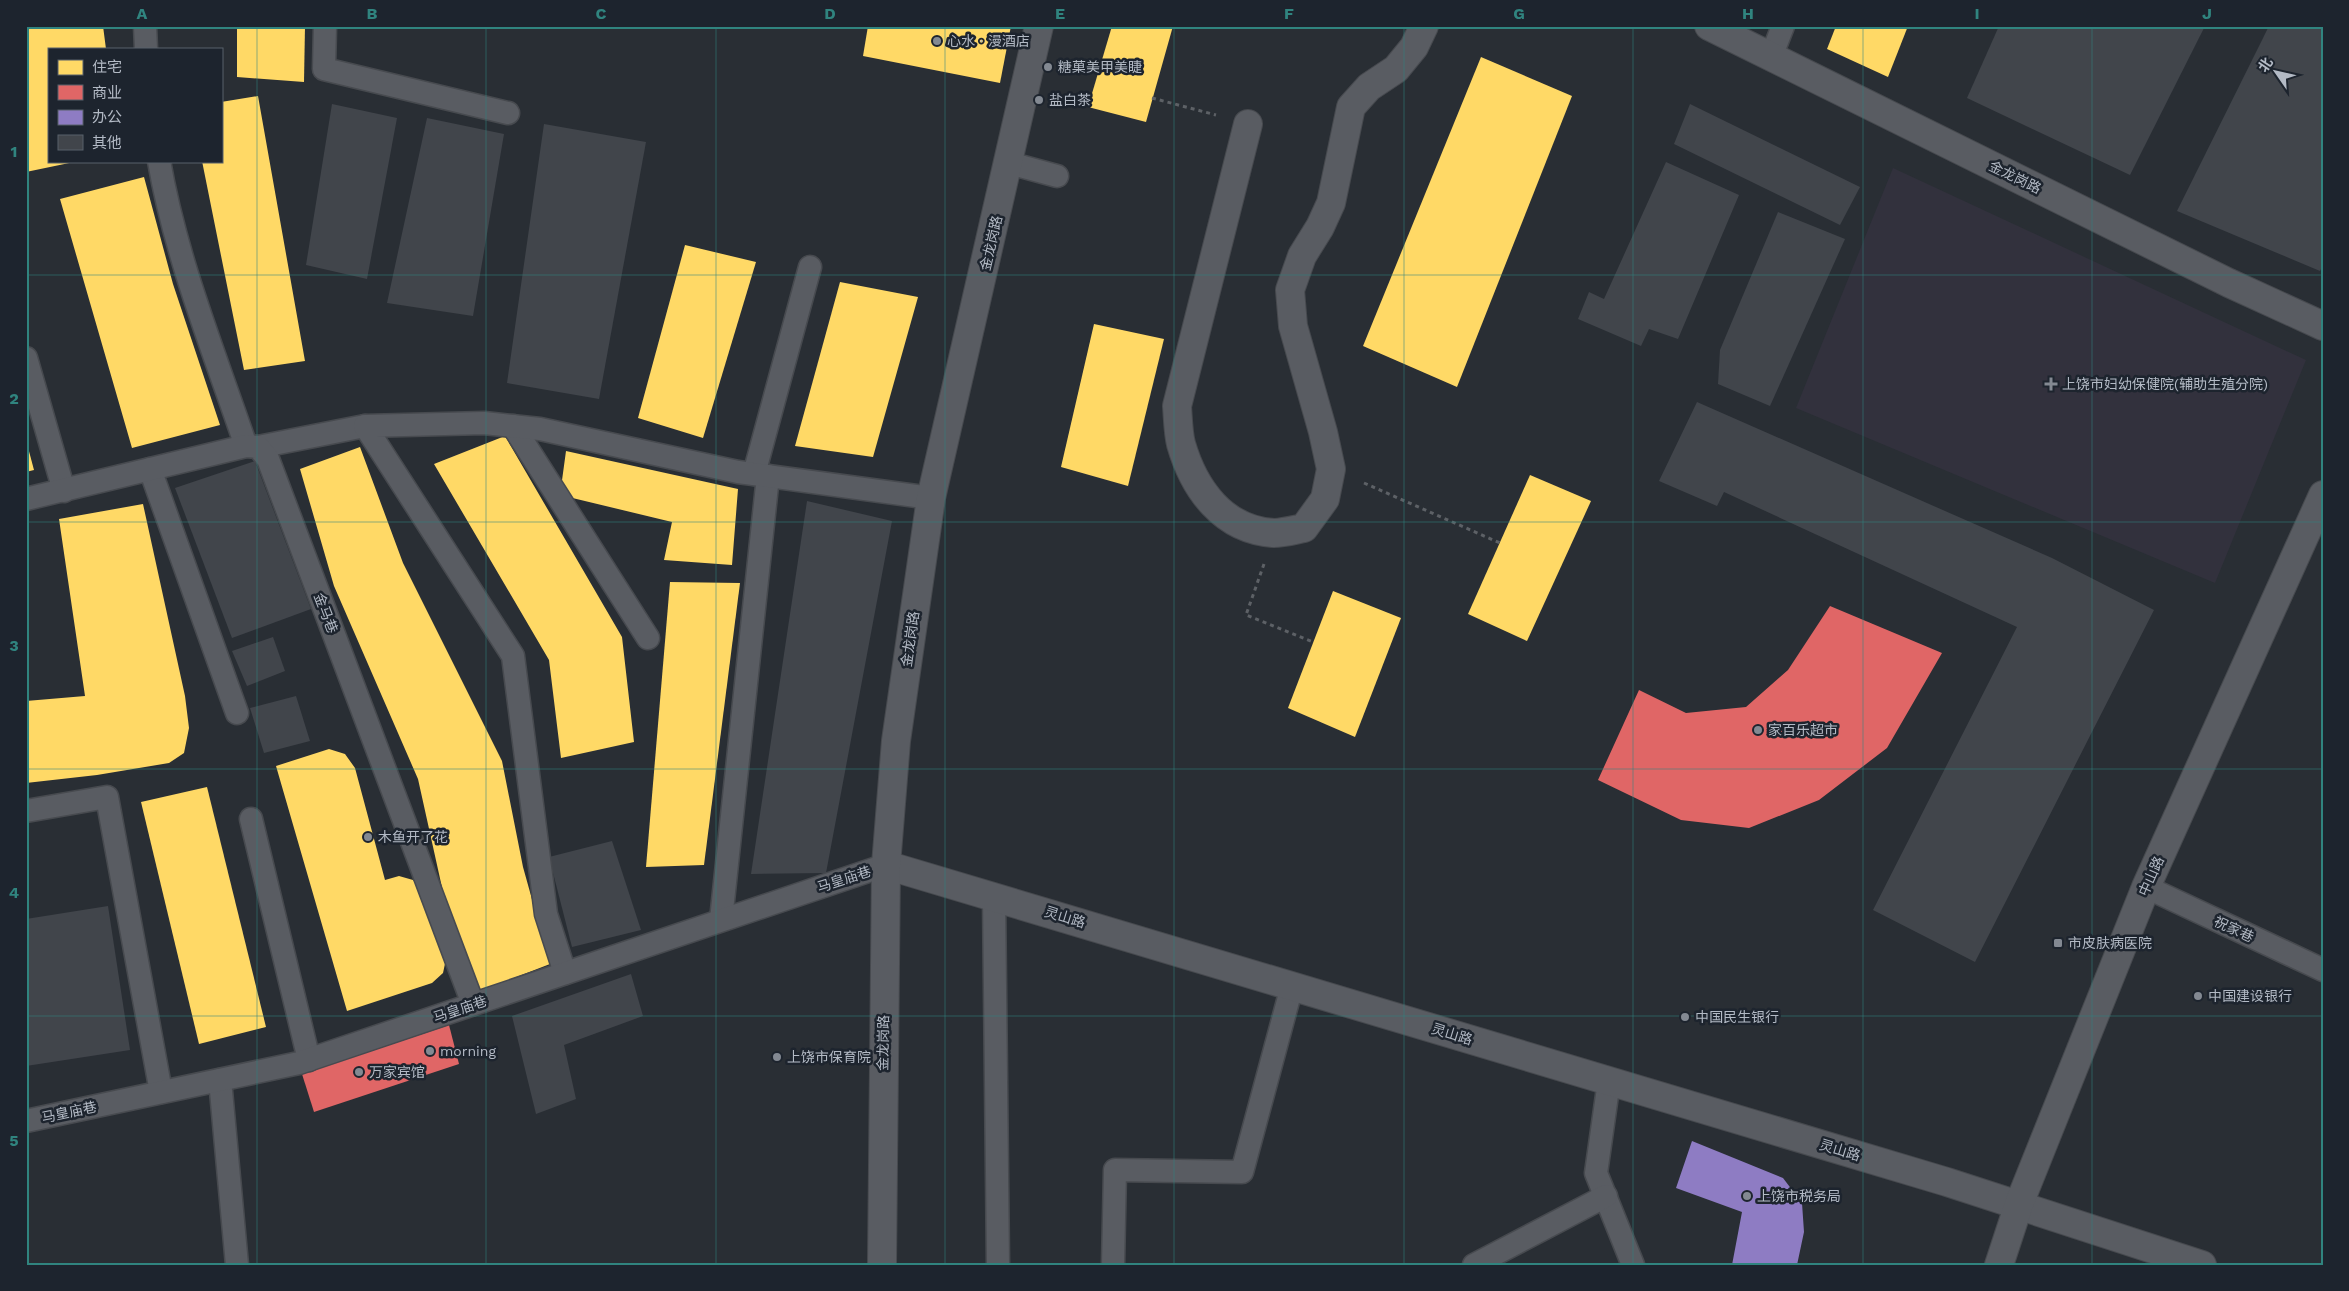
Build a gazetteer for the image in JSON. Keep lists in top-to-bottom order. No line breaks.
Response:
{"streets":{"street":["金龙岗路","中山路","灵山路"],"lane":["金马巷","马皇庙巷","祝家巷"]},"crossings":[["金龙岗路","马皇庙巷"],["金龙岗路","灵山路"],["金马巷","马皇庙巷"],["中山路","灵山路"],["中山路","祝家巷"],["马皇庙巷","灵山路"]],"places":{"other":["心水 · 漫酒店","糖菓美甲美睫","盐白茶","家百乐超市","木鱼开了花","中国建设银行","中国民生银行","morning","上饶市保育院","万家宾馆","上饶市税务局"],"health":["上饶市妇幼保健院(辅助生殖分院)"],"transit":["市皮肤病医院"]},"legend":["住宅","商业","办公","其他"],"north":"top left","grid":{"columns":["A","B","C","D","E","F","G","H","I","J"],"rows":["1","2","3","4","5"]}}
